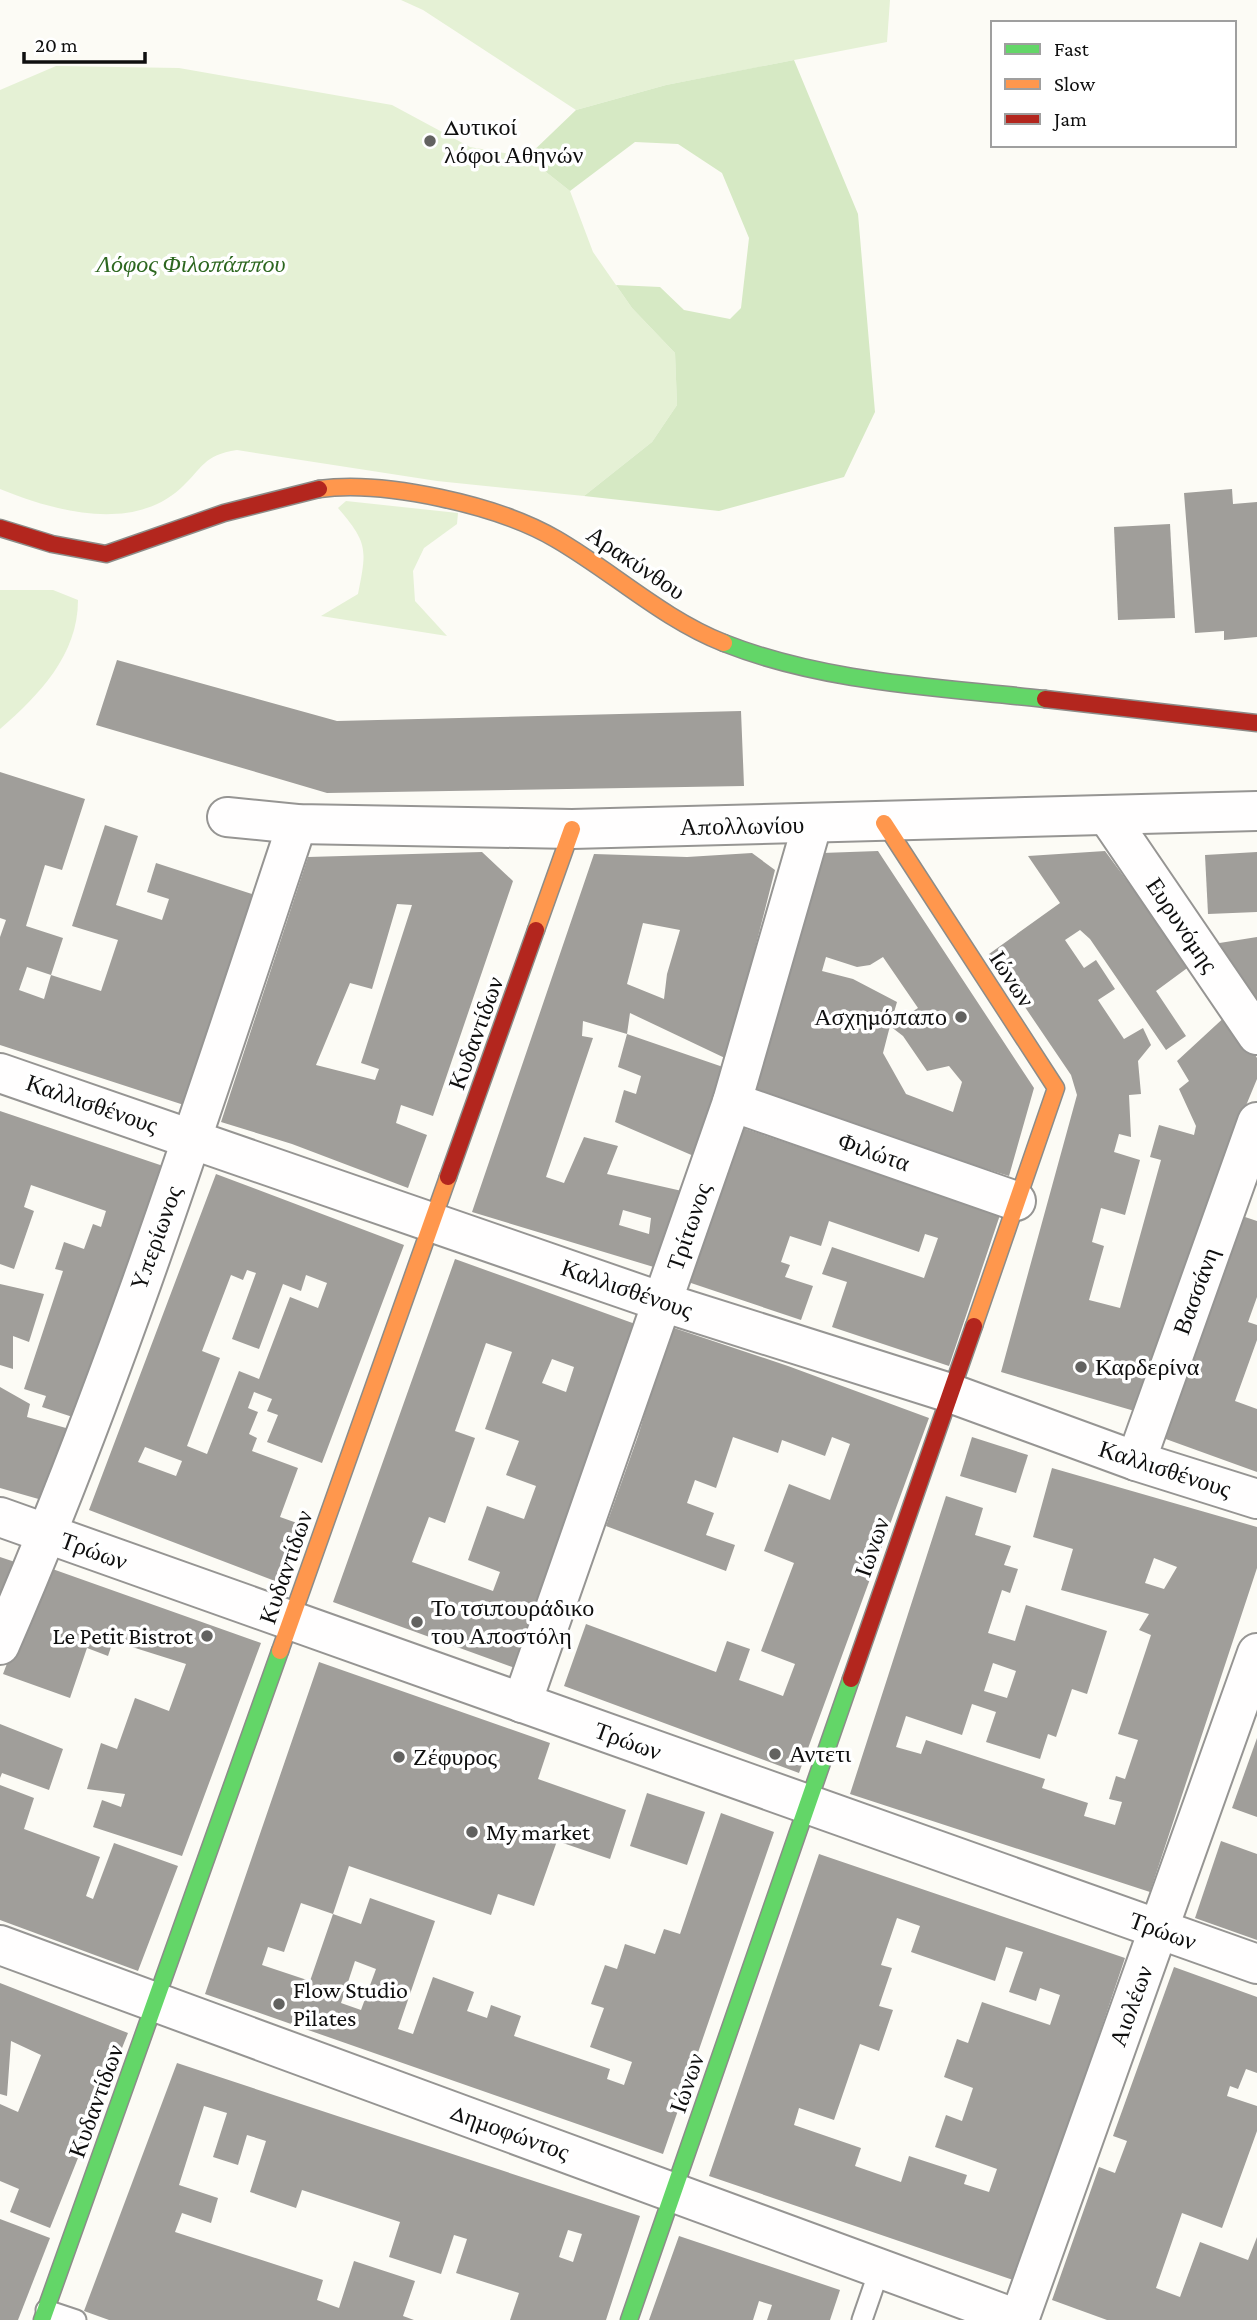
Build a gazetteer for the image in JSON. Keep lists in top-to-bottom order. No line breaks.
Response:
{"streets":{"street":["Αρακύνθου","Απολλωνίου","Ευρυνόμης","Ιώνων","Κυδαντίδων","Καλλισθένους","Φιλώτα","Τρίτωνος","Υπερίωνος","Βασσάνη","Τρώων","Αιολέων","Δημοφώντος"]},"crossings":[["Απολλωνίου","Ευρυνόμης"],["Απολλωνίου","Ιώνων"],["Απολλωνίου","Κυδαντίδων"],["Απολλωνίου","Τρίτωνος"],["Απολλωνίου","Υπερίωνος"],["Ιώνων","Καλλισθένους"],["Ιώνων","Φιλώτα"],["Ιώνων","Τρώων"],["Ιώνων","Δημοφώντος"],["Κυδαντίδων","Καλλισθένους"],["Κυδαντίδων","Τρώων"],["Κυδαντίδων","Δημοφώντος"],["Καλλισθένους","Τρίτωνος"],["Καλλισθένους","Υπερίωνος"],["Καλλισθένους","Βασσάνη"],["Φιλώτα","Τρίτωνος"],["Τρίτωνος","Τρώων"],["Υπερίωνος","Τρώων"],["Τρώων","Αιολέων"],["Αιολέων","Δημοφώντος"]],"parks":["Λόφος Φιλοπάππου"],"places":["Δυτικοί λόφοι Αθηνών","Ασχημόπαπο","Καρδερίνα","Το τσιπουράδικο του Αποστόλη","Le Petit Bistrot","Αντετι","Ζέφυρος","My market","Flow Studio Pilates"],"legend":["Fast","Slow","Jam"],"scale_bar":"20 m"}
